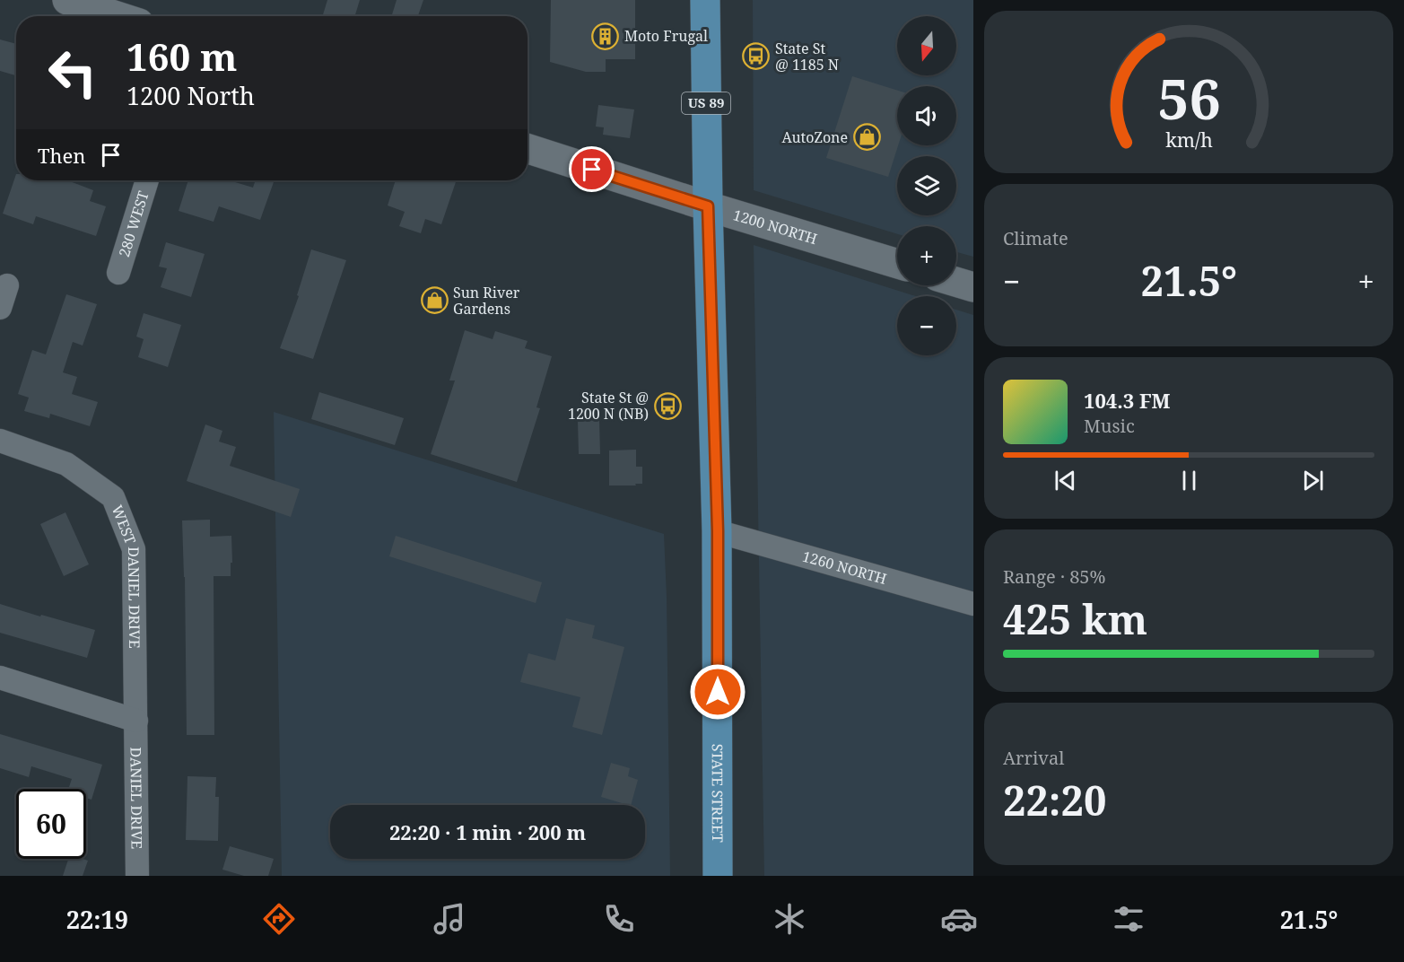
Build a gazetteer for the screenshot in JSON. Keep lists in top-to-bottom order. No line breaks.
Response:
{"streets":{"main road":["US 89","STATE STREET"],"street":["280 WEST","1200 NORTH","1260 NORTH","WEST DANIEL DRIVE","DANIEL DRIVE"]},"crossings":[["1200 NORTH","STATE STREET"],["1260 NORTH","STATE STREET"],["WEST DANIEL DRIVE","DANIEL DRIVE"]],"places":{"building":["Moto Frugal"],"bus stop":["State St @ 1185 N","State St @ 1200 N (NB)"],"shop":["AutoZone","Sun River Gardens"]},"north":"bottom","page":{"map_buttons":["+","−"],"turn":["160 m","1200 North"],"then":"Then","tile":["Climate",["Range · 85%","425 km"],["Arrival","22:20"]],"heat":["−","21.5°","+"],"song":["104.3 FM","Music"],"limit":"60","trip":"22:20 · 1 min · 200 m","tabs":["22:19","21.5°"],"gauge":["56","km/h"]}}
